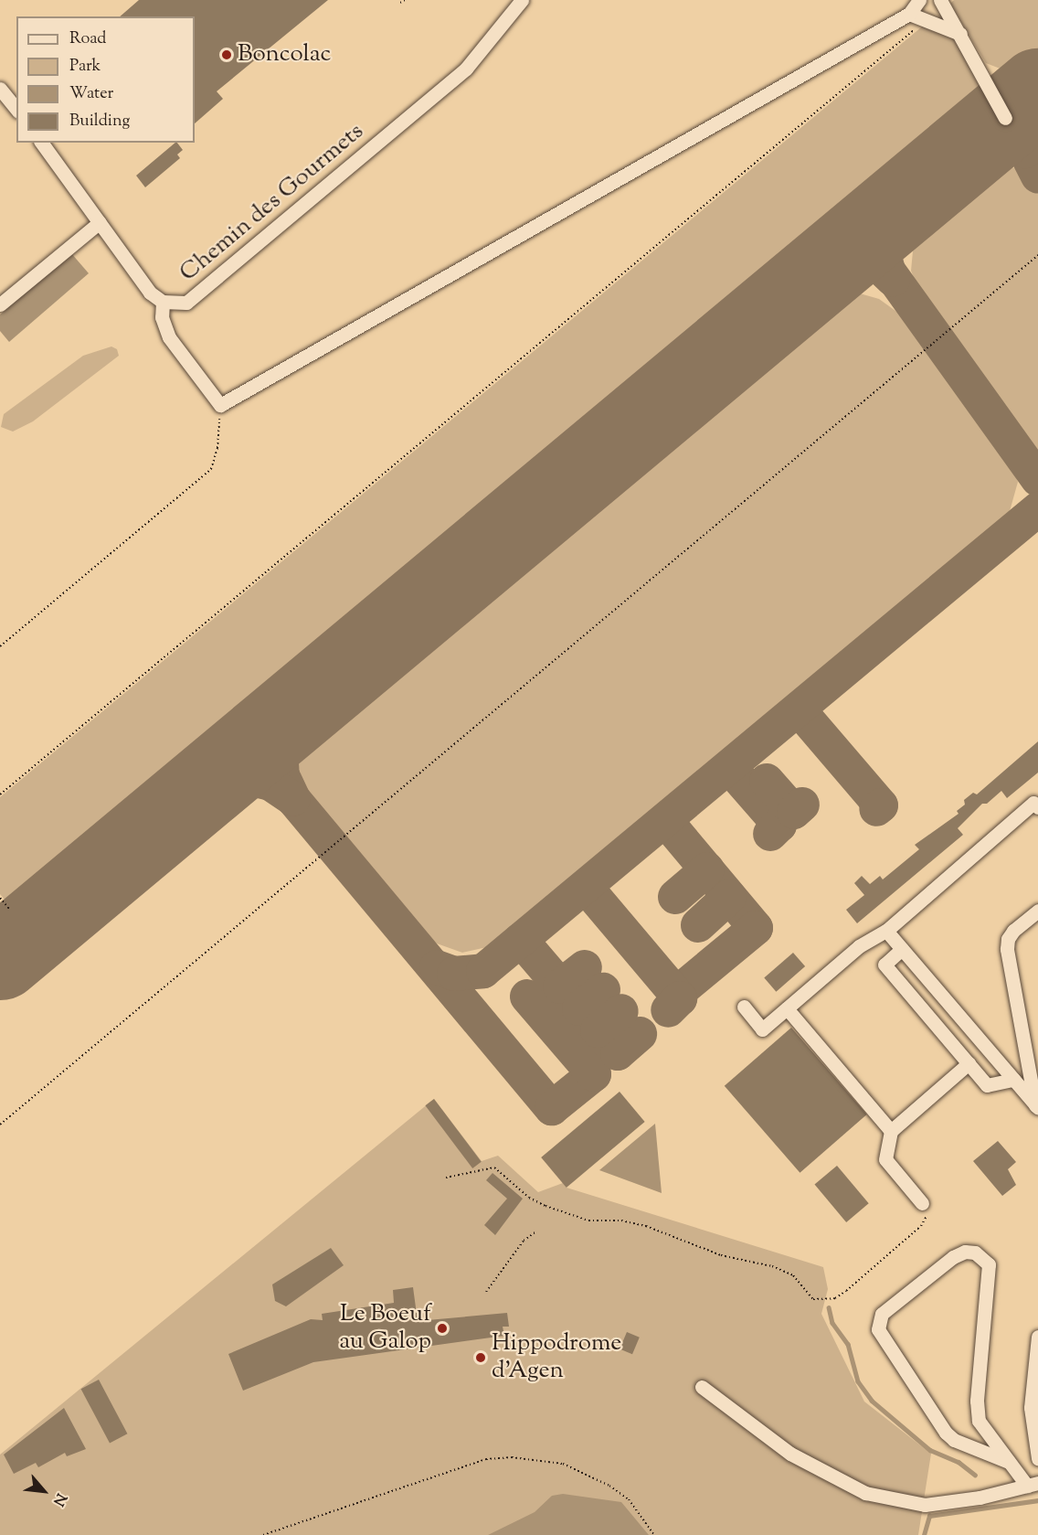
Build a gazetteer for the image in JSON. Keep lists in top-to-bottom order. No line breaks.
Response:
{"streets":{"street":["Chemin des Gourmets"]},"places":["Boncolac","Le Boeuf au Galop","Hippodrome d'Agen"],"legend":["Road","Park","Water","Building"],"north":"bottom right"}
